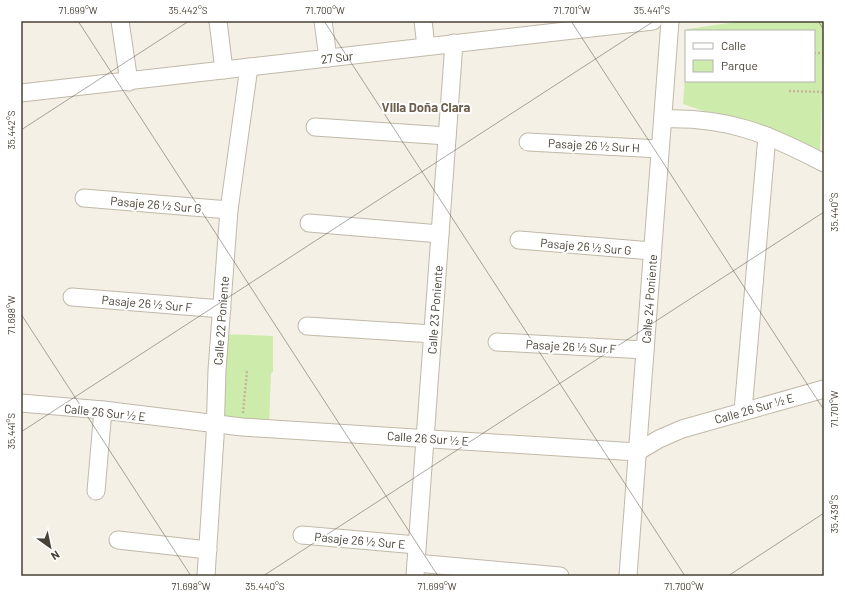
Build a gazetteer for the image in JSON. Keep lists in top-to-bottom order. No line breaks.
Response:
{"streets":{"street":["27 Sur","Pasaje 26 ½ Sur H","Pasaje 26 ½ Sur G","Calle 24 Poniente","Pasaje 26 ½ Sur F","Calle 23 Poniente","Calle 22 Poniente","Calle 26 Sur ½ E","Pasaje 26 ½ Sur E"]},"crossings":[["27 Sur","Calle 23 Poniente"],["27 Sur","Calle 22 Poniente"],["Pasaje 26 ½ Sur H","Calle 24 Poniente"],["Pasaje 26 ½ Sur G","Calle 24 Poniente"],["Pasaje 26 ½ Sur G","Calle 22 Poniente"],["Calle 24 Poniente","Pasaje 26 ½ Sur F"],["Calle 24 Poniente","Calle 26 Sur ½ E"],["Pasaje 26 ½ Sur F","Calle 22 Poniente"],["Calle 23 Poniente","Calle 26 Sur ½ E"],["Calle 23 Poniente","Pasaje 26 ½ Sur E"],["Calle 22 Poniente","Calle 26 Sur ½ E"]],"districts":["Villa Doña Clara"],"legend":["Calle","Parque"],"north":"bottom right","coordinates":["71.699°W","35.442°S","71.700°W","71.701°W","35.441°S","35.440°S","71.698°W","35.439°S"]}
